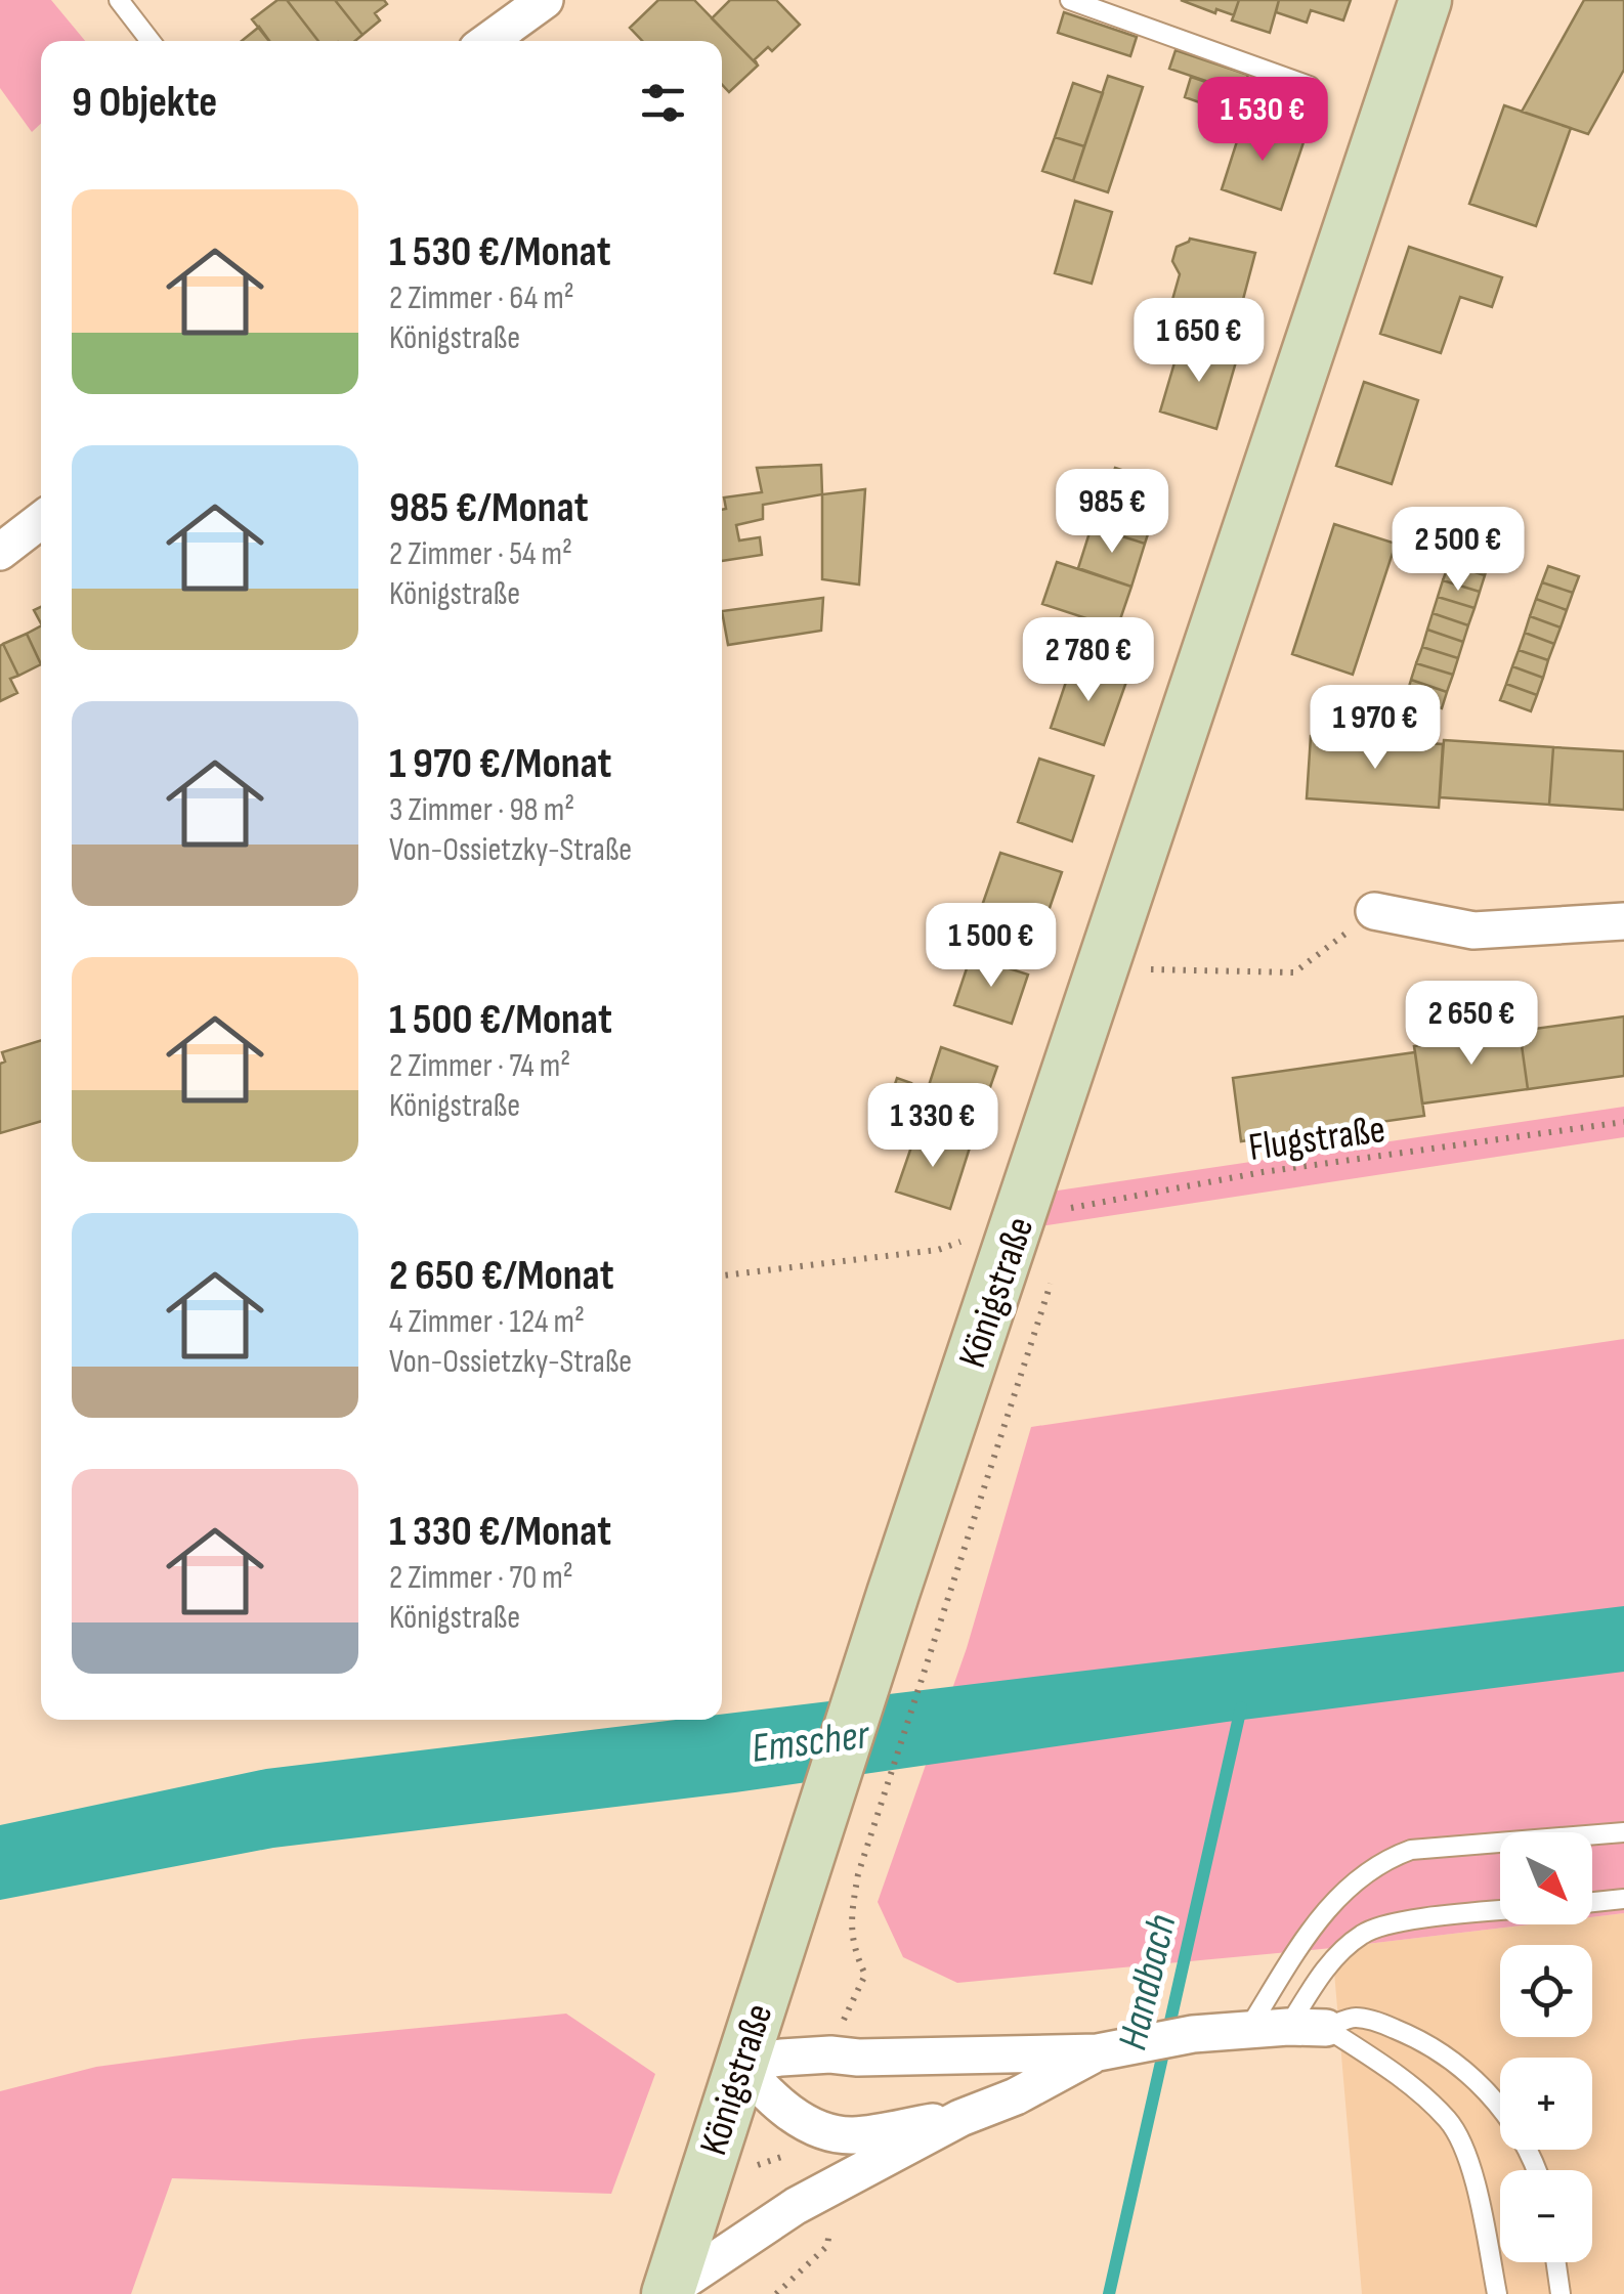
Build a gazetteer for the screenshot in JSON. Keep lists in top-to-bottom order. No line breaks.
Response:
{"streets":{"main road":["Königstraße"],"path":["Flugstraße"]},"crossings":[["Flugstraße","Königstraße"]],"water":["Emscher","Handbach"],"north":"bottom right","page":{"heading":"9 Objekte","price":["1 530 €","1 650 €","985 €","2 500 €","2 780 €","1 970 €","1 500 €","2 650 €","1 330 €"],"list":[{"name":"1 530 €/Monat","note":"2 Zimmer · 64 m² · Königstraße"},{"name":"985 €/Monat","note":"2 Zimmer · 54 m² · Königstraße"},{"name":"1 970 €/Monat","note":"3 Zimmer · 98 m² · Von-Ossietzky-Straße"},{"name":"1 500 €/Monat","note":"2 Zimmer · 74 m² · Königstraße"},{"name":"2 650 €/Monat","note":"4 Zimmer · 124 m² · Von-Ossietzky-Straße"},{"name":"1 330 €/Monat","note":"2 Zimmer · 70 m² · Königstraße"}],"map_buttons":["+","−"]}}
